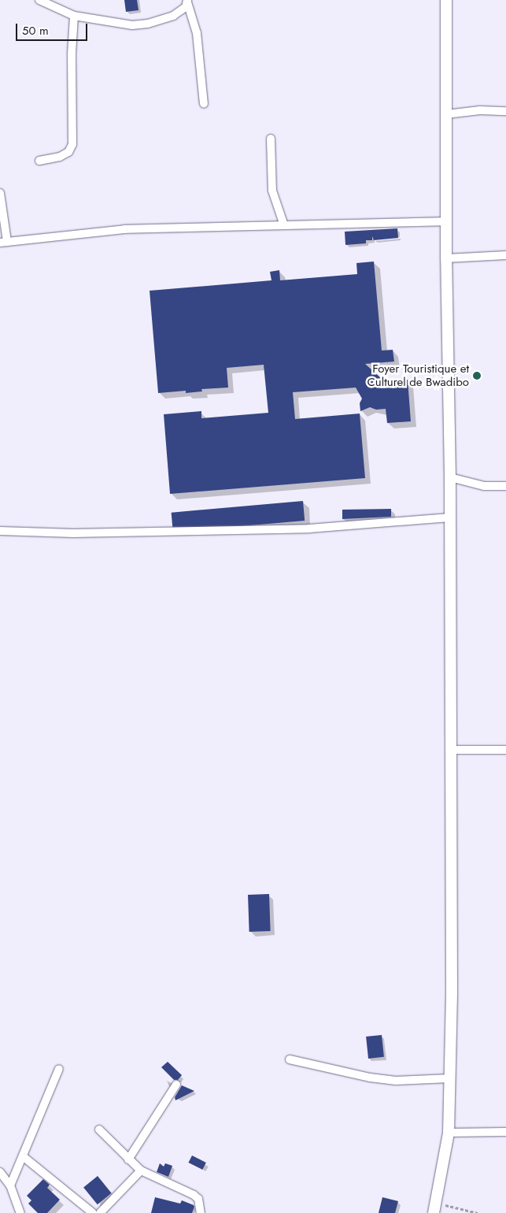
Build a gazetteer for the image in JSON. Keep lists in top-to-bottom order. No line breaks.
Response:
{"places":["Foyer Touristique et Culturel de Bwadibo"],"scale_bar":"50 m"}
